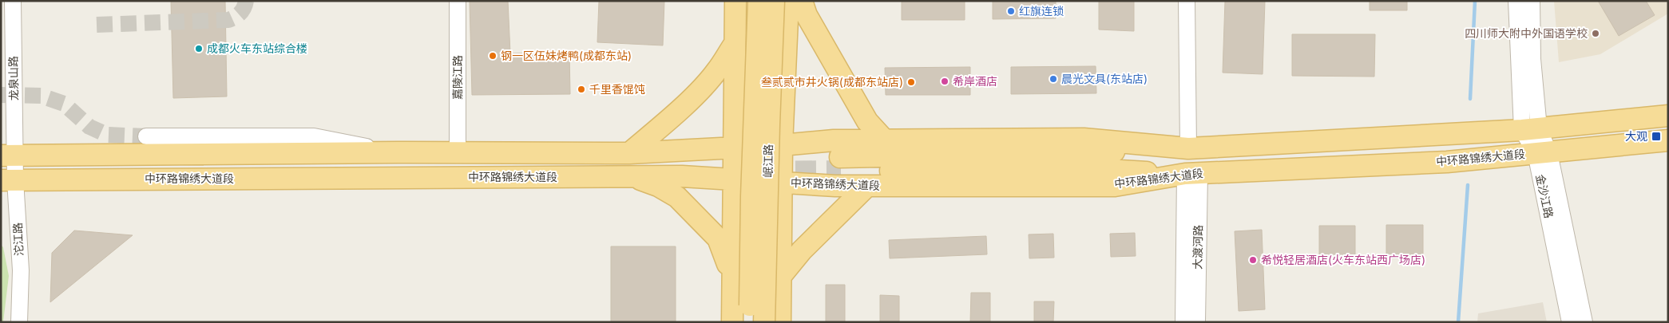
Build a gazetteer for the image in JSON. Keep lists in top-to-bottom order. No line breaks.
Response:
{"streets":{"main road":["中环路锦绣大道段","岷江路"],"street":["嘉陵江路","龙泉山路","金沙江路","沱江路","大渡河路"]},"crossings":[["龙泉山路","沱江路"],["中环路锦绣大道段","岷江路"],["中环路锦绣大道段","金沙江路"],["中环路锦绣大道段","沱江路"],["中环路锦绣大道段","大渡河路"]],"places":{"other":["红旗连锁","四川师大附中外国语学校","成都火车东站综合楼","钢一区伍妹烤鸭(成都东站)","晨光文具(东站店)","希岸酒店","叁贰贰市井火锅(成都东站店)","千里香馄饨","希悦轻居酒店(火车东站西广场店)"],"transit":["大观"]}}
